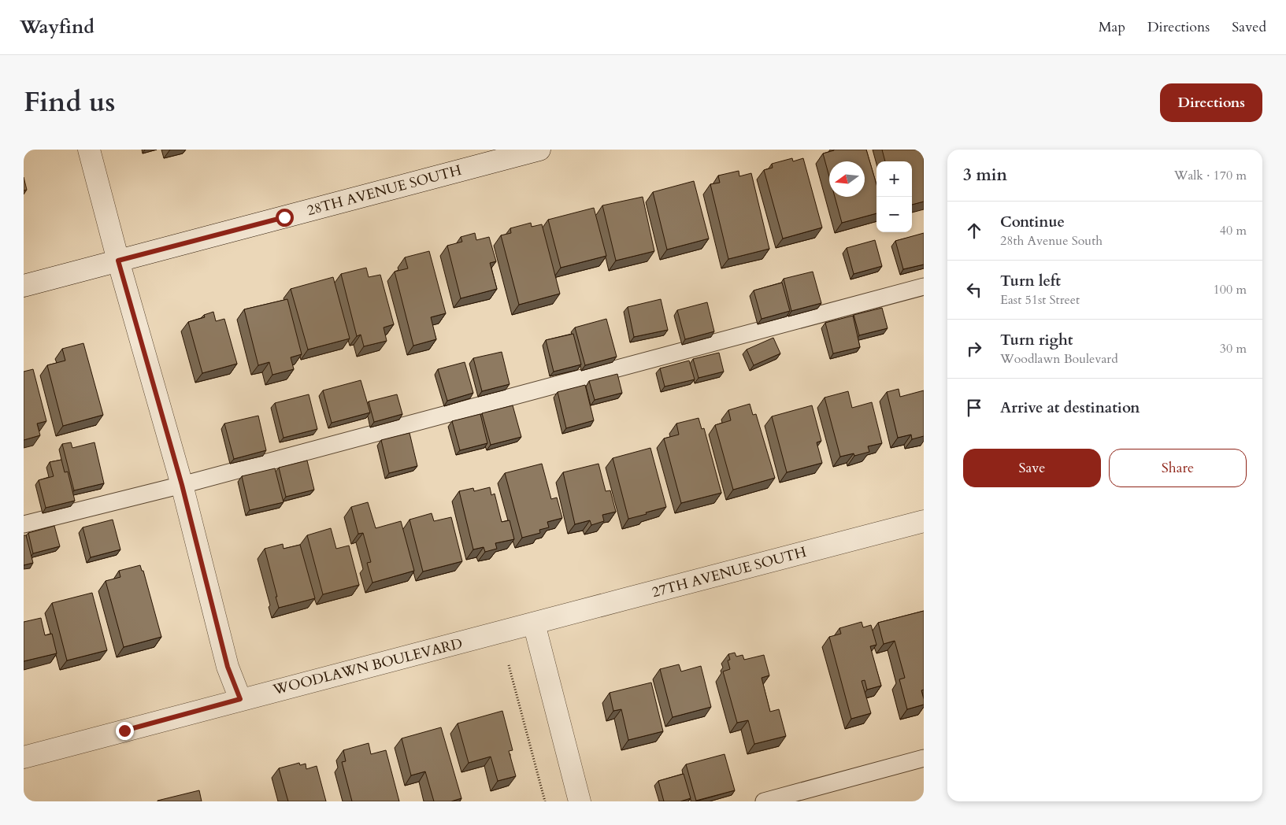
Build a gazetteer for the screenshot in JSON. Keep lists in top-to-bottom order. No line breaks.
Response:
{"streets":{"street":["28TH AVENUE SOUTH","27TH AVENUE SOUTH","WOODLAWN BOULEVARD"]},"crossings":[["27TH AVENUE SOUTH","WOODLAWN BOULEVARD"]],"north":"left","page":{"header":"Wayfind","nav":["Map","Directions","Saved"],"title":"Find us","buttons":["Directions",["Save","Share"]],"heading":["3 min","Walk · 170 m"],"map_buttons":["+","−"],"list":[["Continue","28th Avenue South","40 m"],["Turn left","East 51st Street","100 m"],["Turn right","Woodlawn Boulevard","30 m"],"Arrive at destination"]}}
